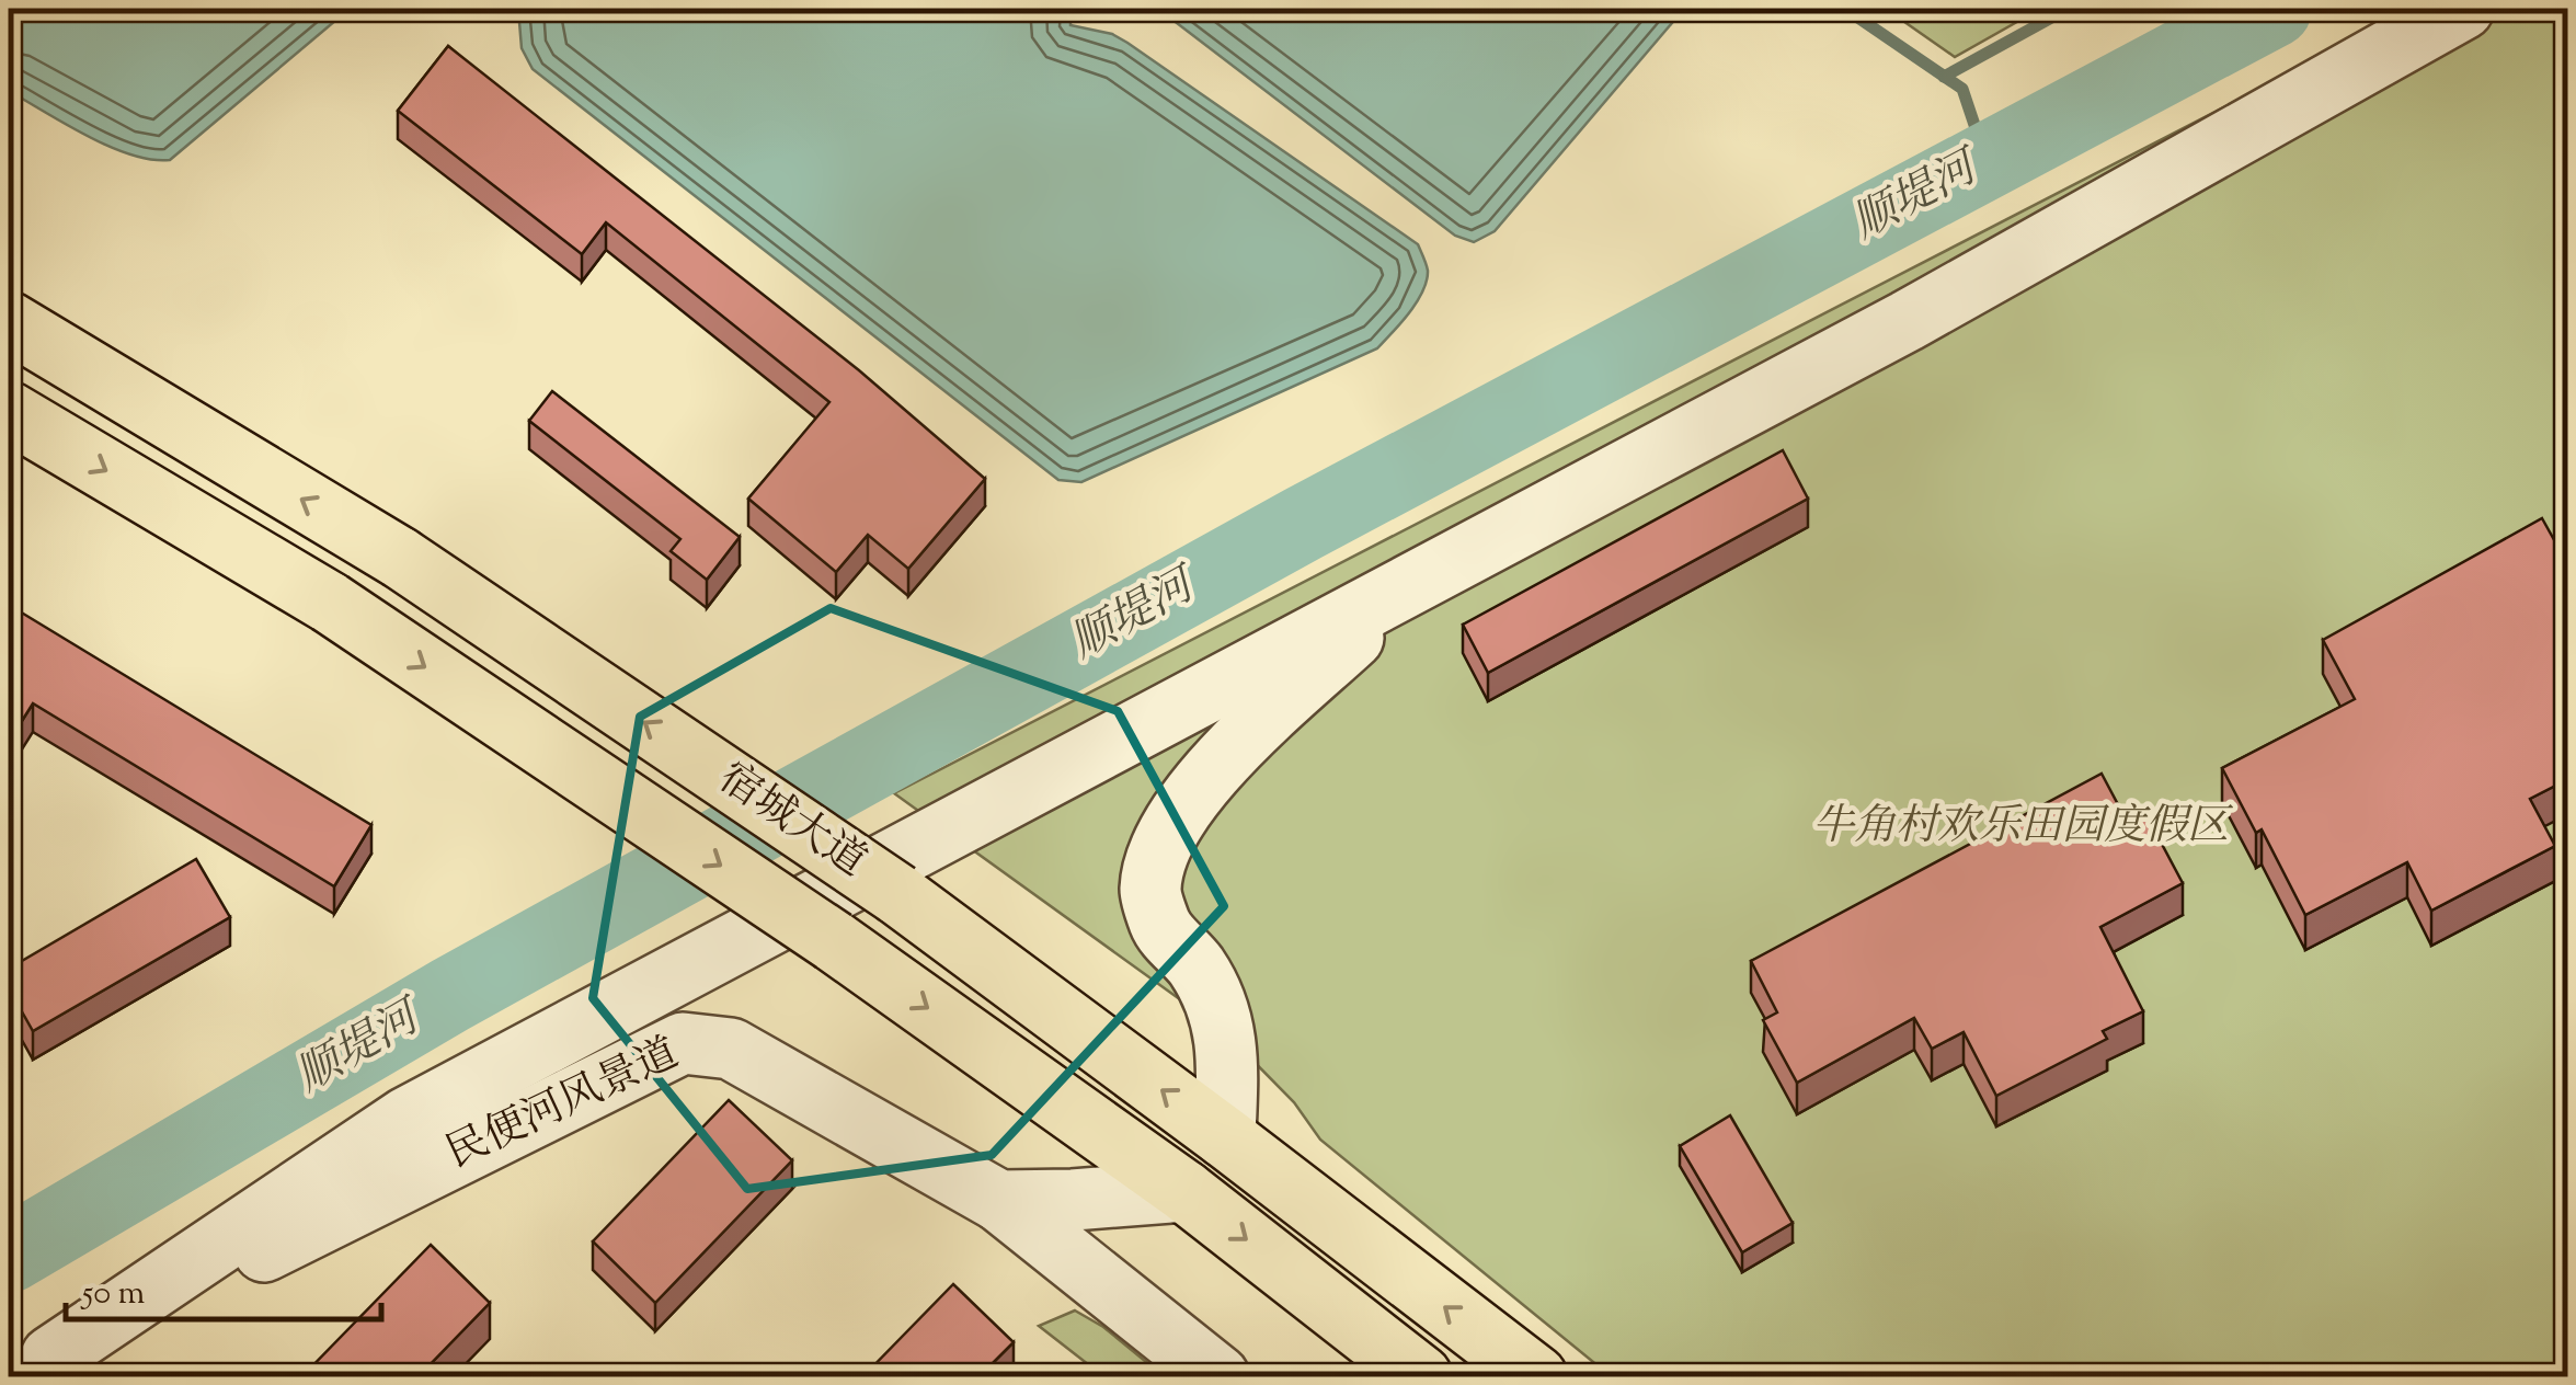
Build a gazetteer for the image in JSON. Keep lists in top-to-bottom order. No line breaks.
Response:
{"streets":{"main road":["宿城大道"],"street":["民便河风景道"]},"water":["顺堤河"],"parks":["牛角村欢乐田园度假区"],"scale_bar":"50 m"}
